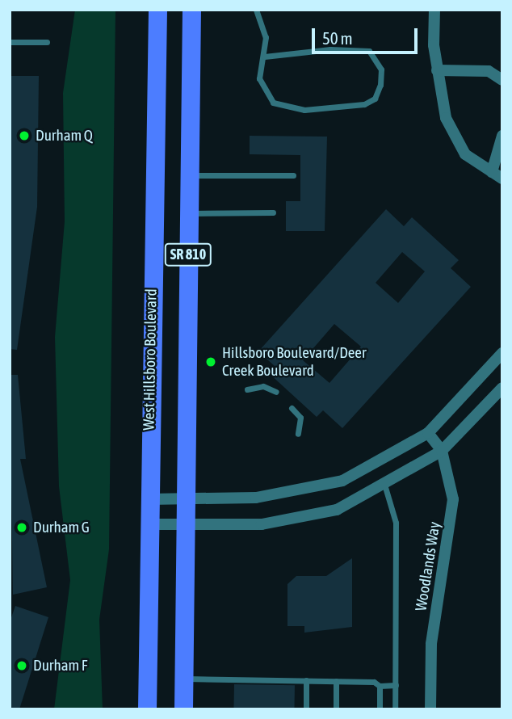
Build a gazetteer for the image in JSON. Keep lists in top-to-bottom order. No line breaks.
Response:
{"streets":{"main road":["SR 810","West Hillsboro Boulevard"],"street":["Woodlands Way"]},"places":["Durham Q","Hillsboro Boulevard/Deer Creek Boulevard","Durham G","Durham F"],"scale_bar":"50 m"}
